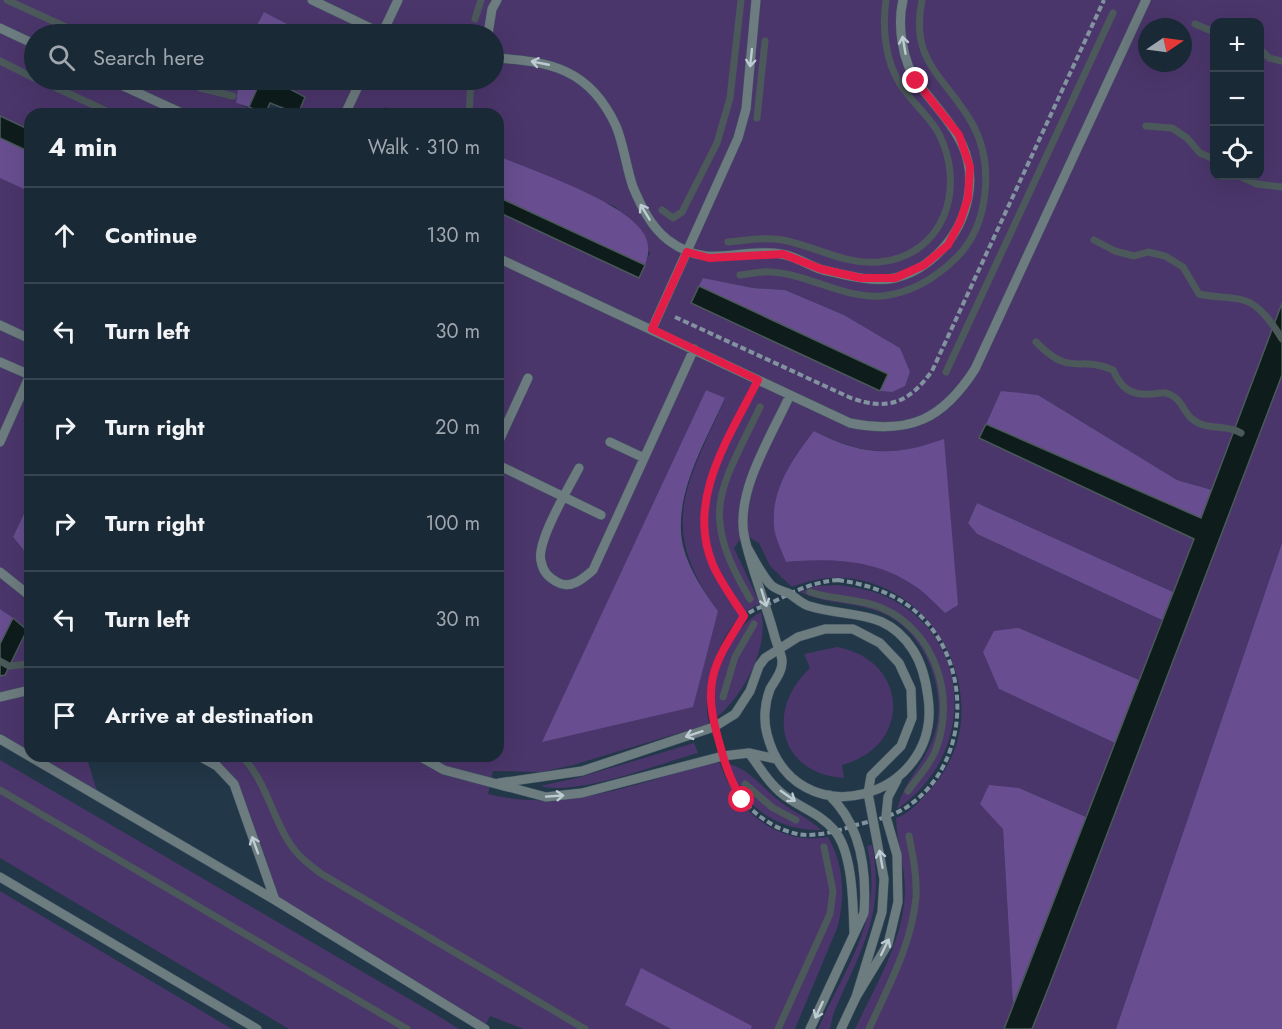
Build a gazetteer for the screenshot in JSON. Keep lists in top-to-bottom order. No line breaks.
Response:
{"north":"right","page":{"map_buttons":["+","−"],"search":"Search here","heading":["4 min","Walk · 310 m"],"list":[["Continue","130 m"],["Turn left","30 m"],["Turn right","20 m"],["Turn right","100 m"],["Turn left","30 m"],"Arrive at destination"]}}
